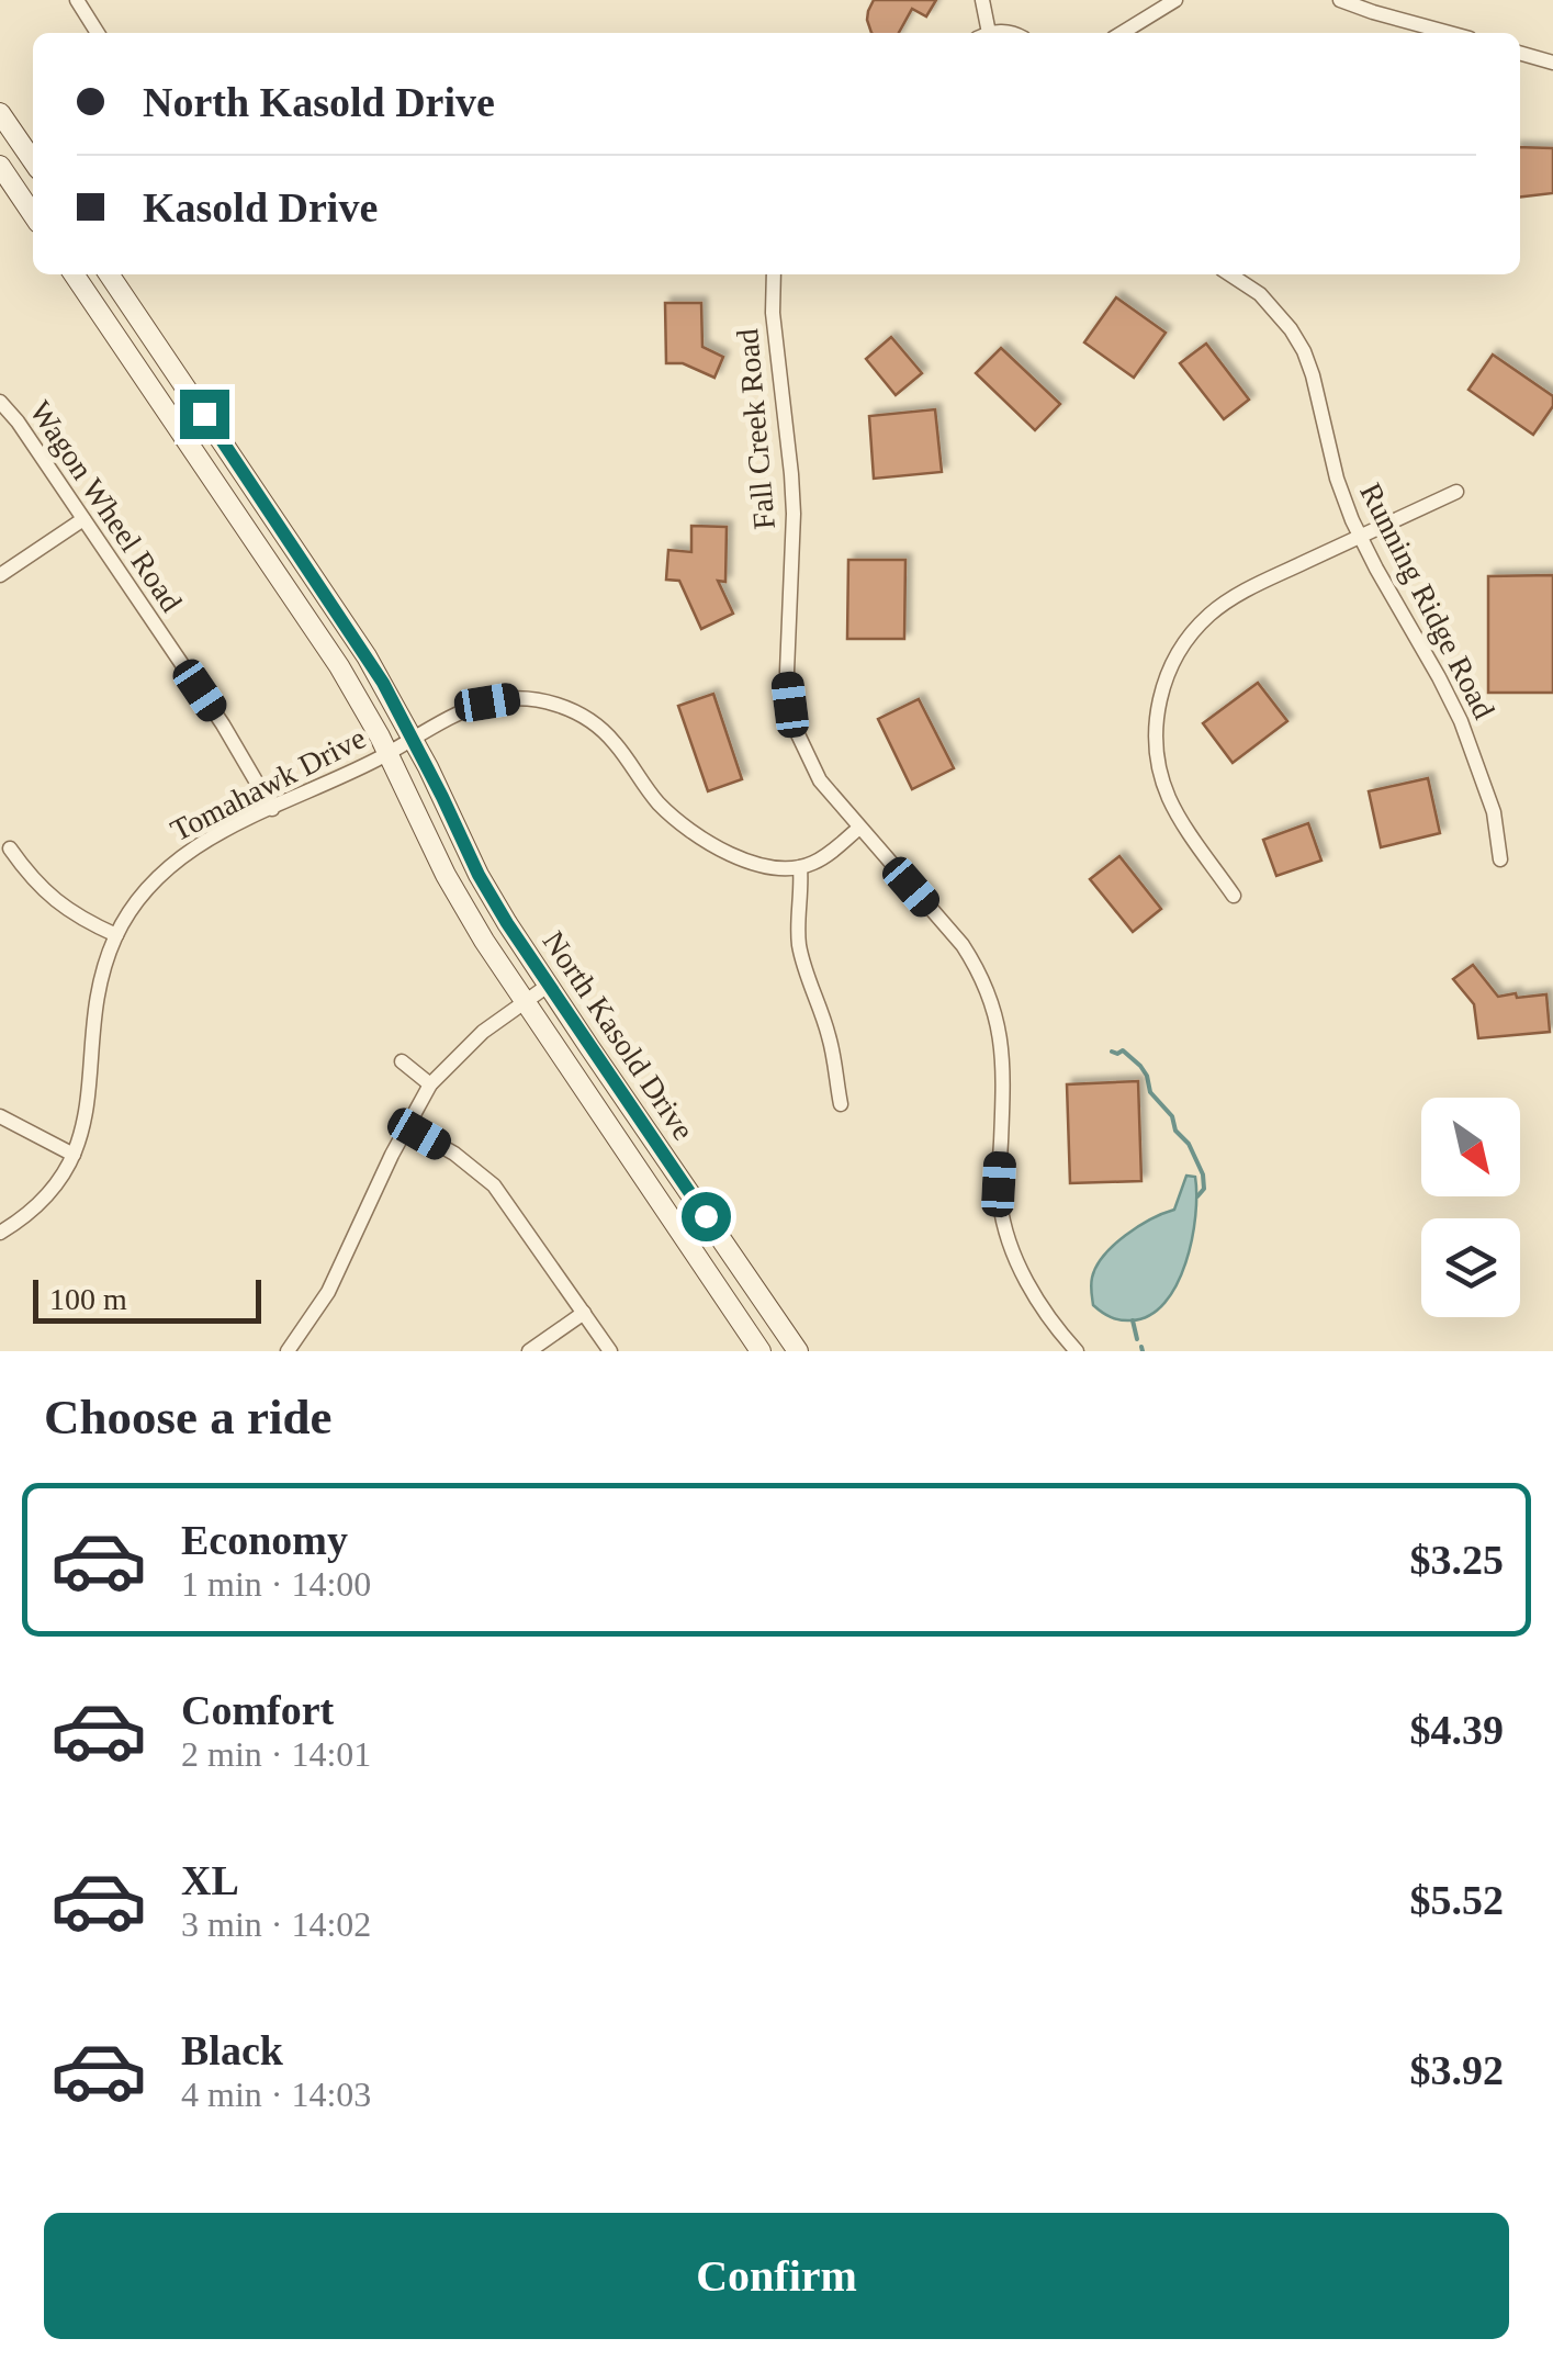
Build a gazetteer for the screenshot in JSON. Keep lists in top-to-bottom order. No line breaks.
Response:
{"streets":{"main road":["North Kasold Drive"],"street":["Fall Creek Road","Wagon Wheel Road","Running Ridge Road","Tomahawk Drive"]},"crossings":[["Wagon Wheel Road","Tomahawk Drive"],["Tomahawk Drive","North Kasold Drive"]],"scale_bar":"100 m","north":"bottom right","page":{"banner":["North Kasold Drive","Kasold Drive"],"scale":"100 m","heading":"Choose a ride","list":[{"name":"Economy","note":"1 min · 14:00","value":"$3.25"},{"name":"Comfort","note":"2 min · 14:01","value":"$4.39"},{"name":"XL","note":"3 min · 14:02","value":"$5.52"},{"name":"Black","note":"4 min · 14:03","value":"$3.92"}],"buttons":"Confirm"}}
